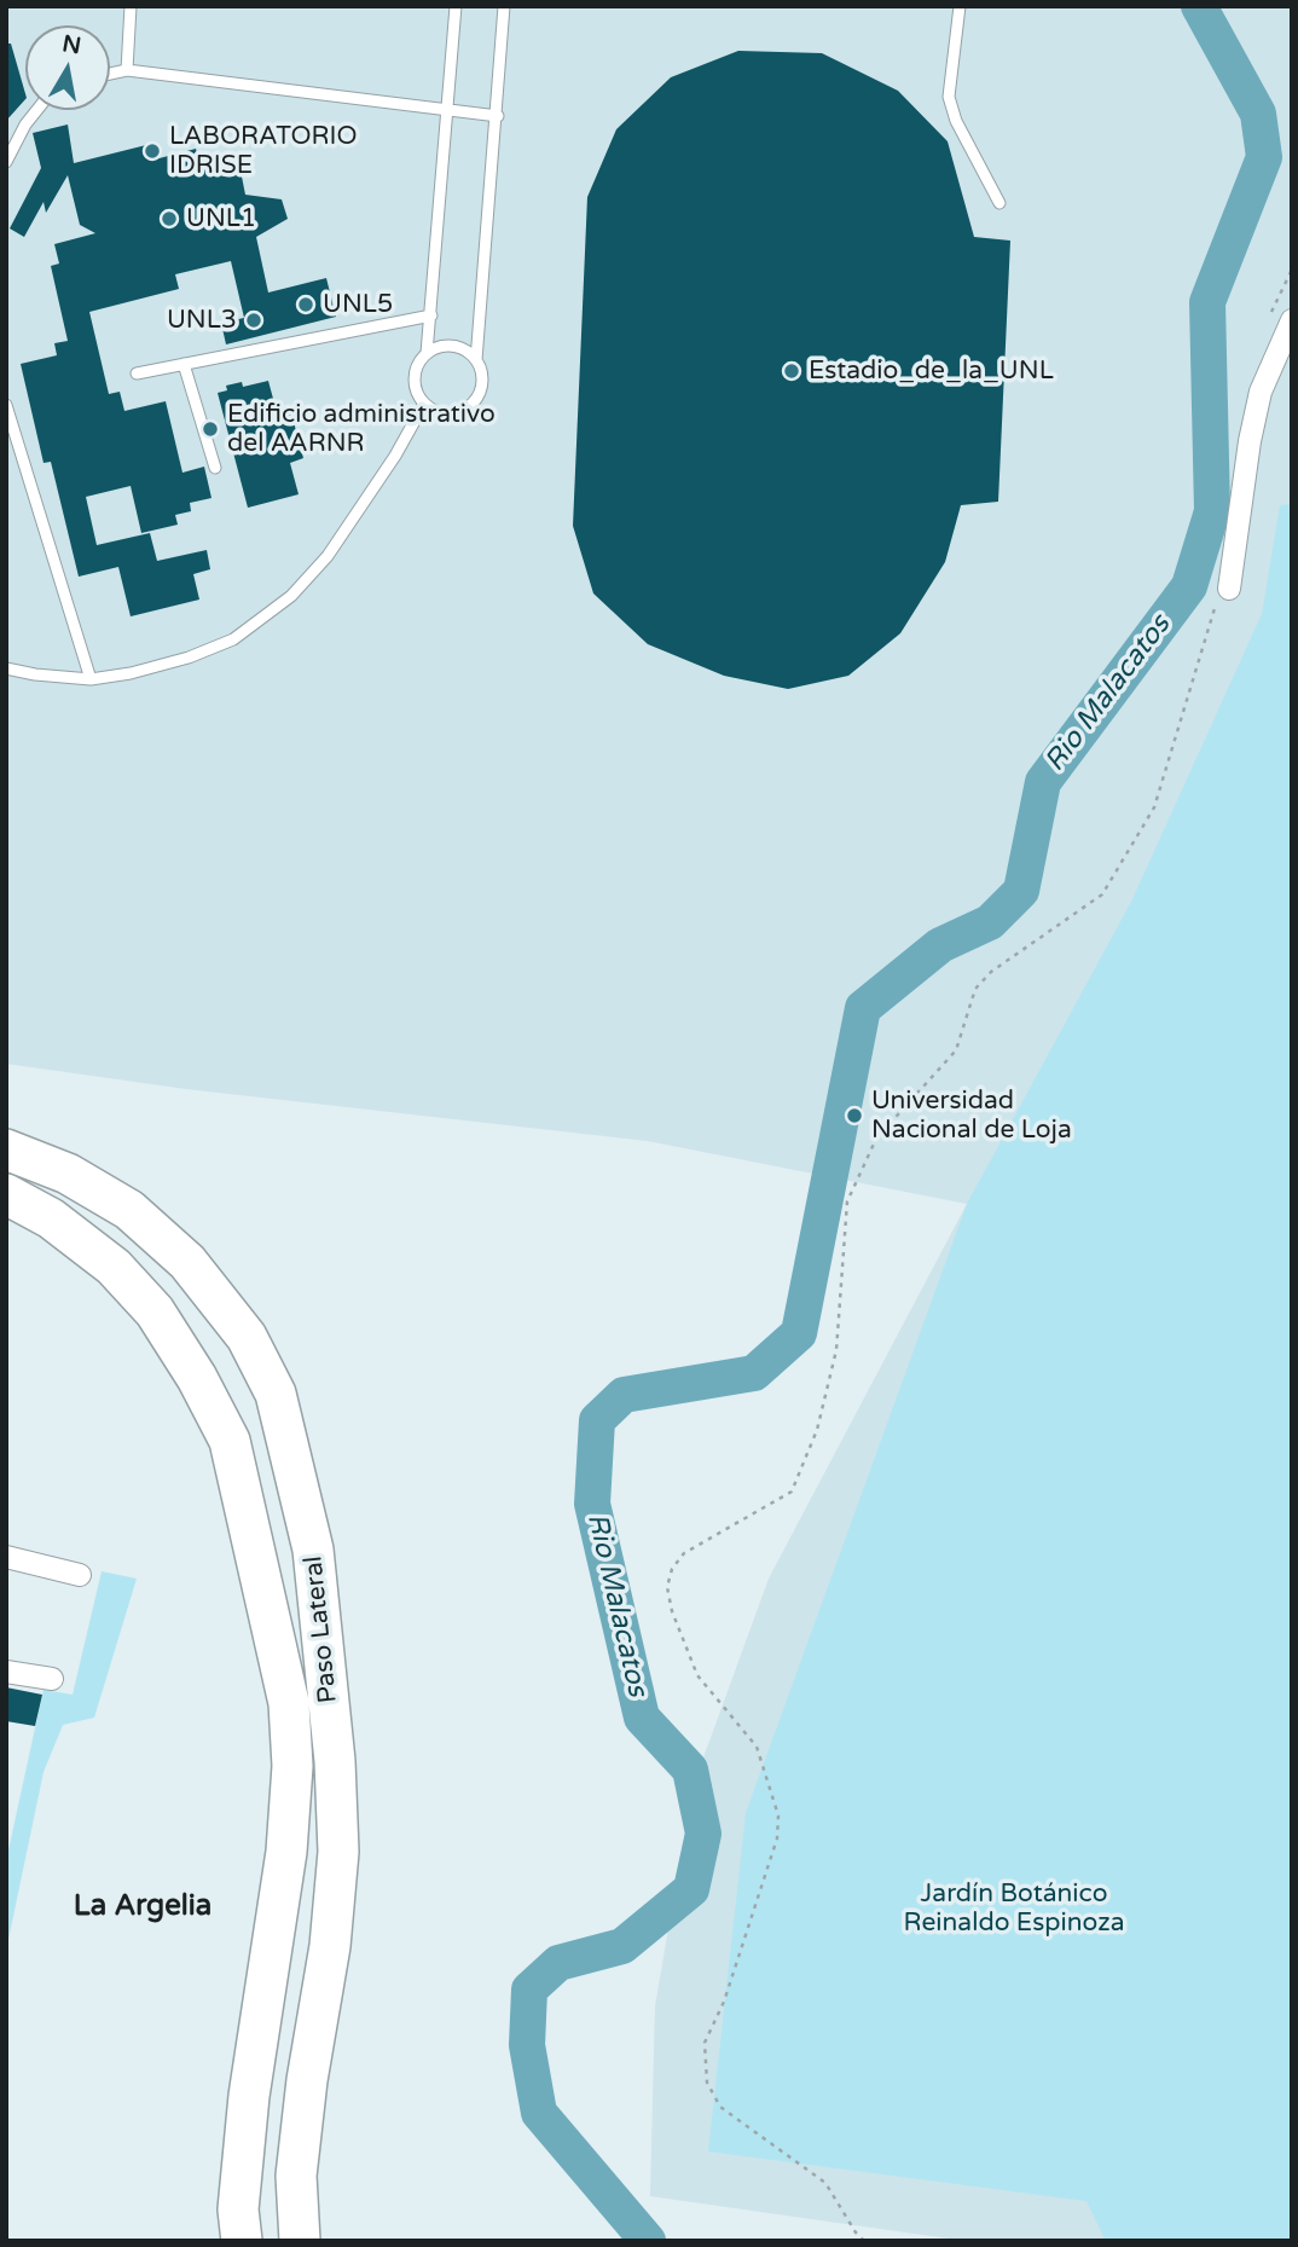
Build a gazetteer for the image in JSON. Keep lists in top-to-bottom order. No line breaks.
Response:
{"streets":{"highway":["Paso Lateral"]},"districts":["La Argelia"],"water":["Rio Malacatos"],"parks":["Jardín Botánico Reinaldo Espinoza"],"places":["LABORATORIO IDRISE","UNL1","UNL5","UNL3","Estadio_de_la_UNL","Edificio administrativo del AARNR","Universidad Nacional de Loja"],"north":"top"}
